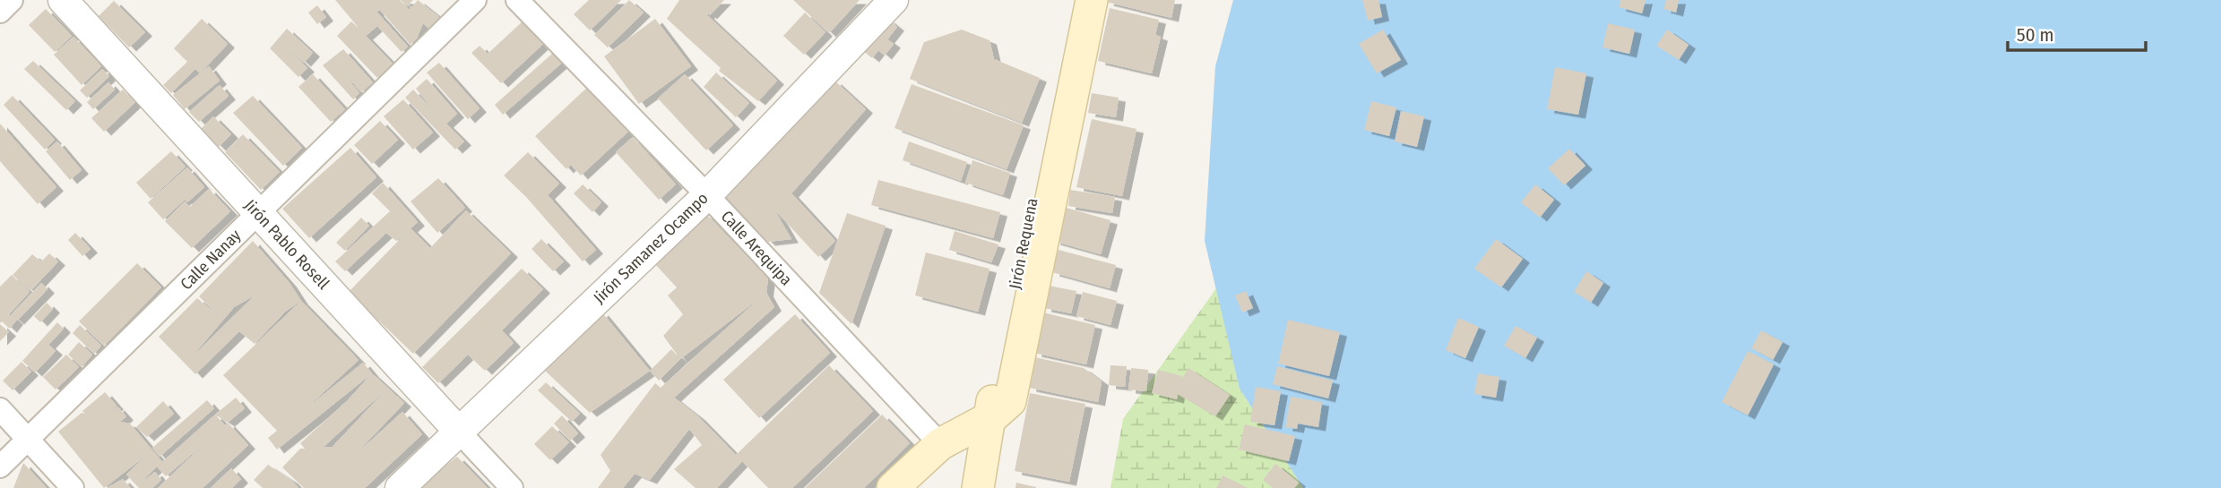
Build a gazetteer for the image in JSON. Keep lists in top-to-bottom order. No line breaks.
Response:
{"streets":{"main road":["Jirón Requena"],"street":["Jirón Pablo Rosell","Jirón Samanez Ocampo","Calle Arequipa","Calle Nanay"]},"crossings":[["Jirón Pablo Rosell","Jirón Samanez Ocampo"],["Jirón Pablo Rosell","Calle Nanay"],["Jirón Samanez Ocampo","Calle Arequipa"]],"scale_bar":"50 m"}
